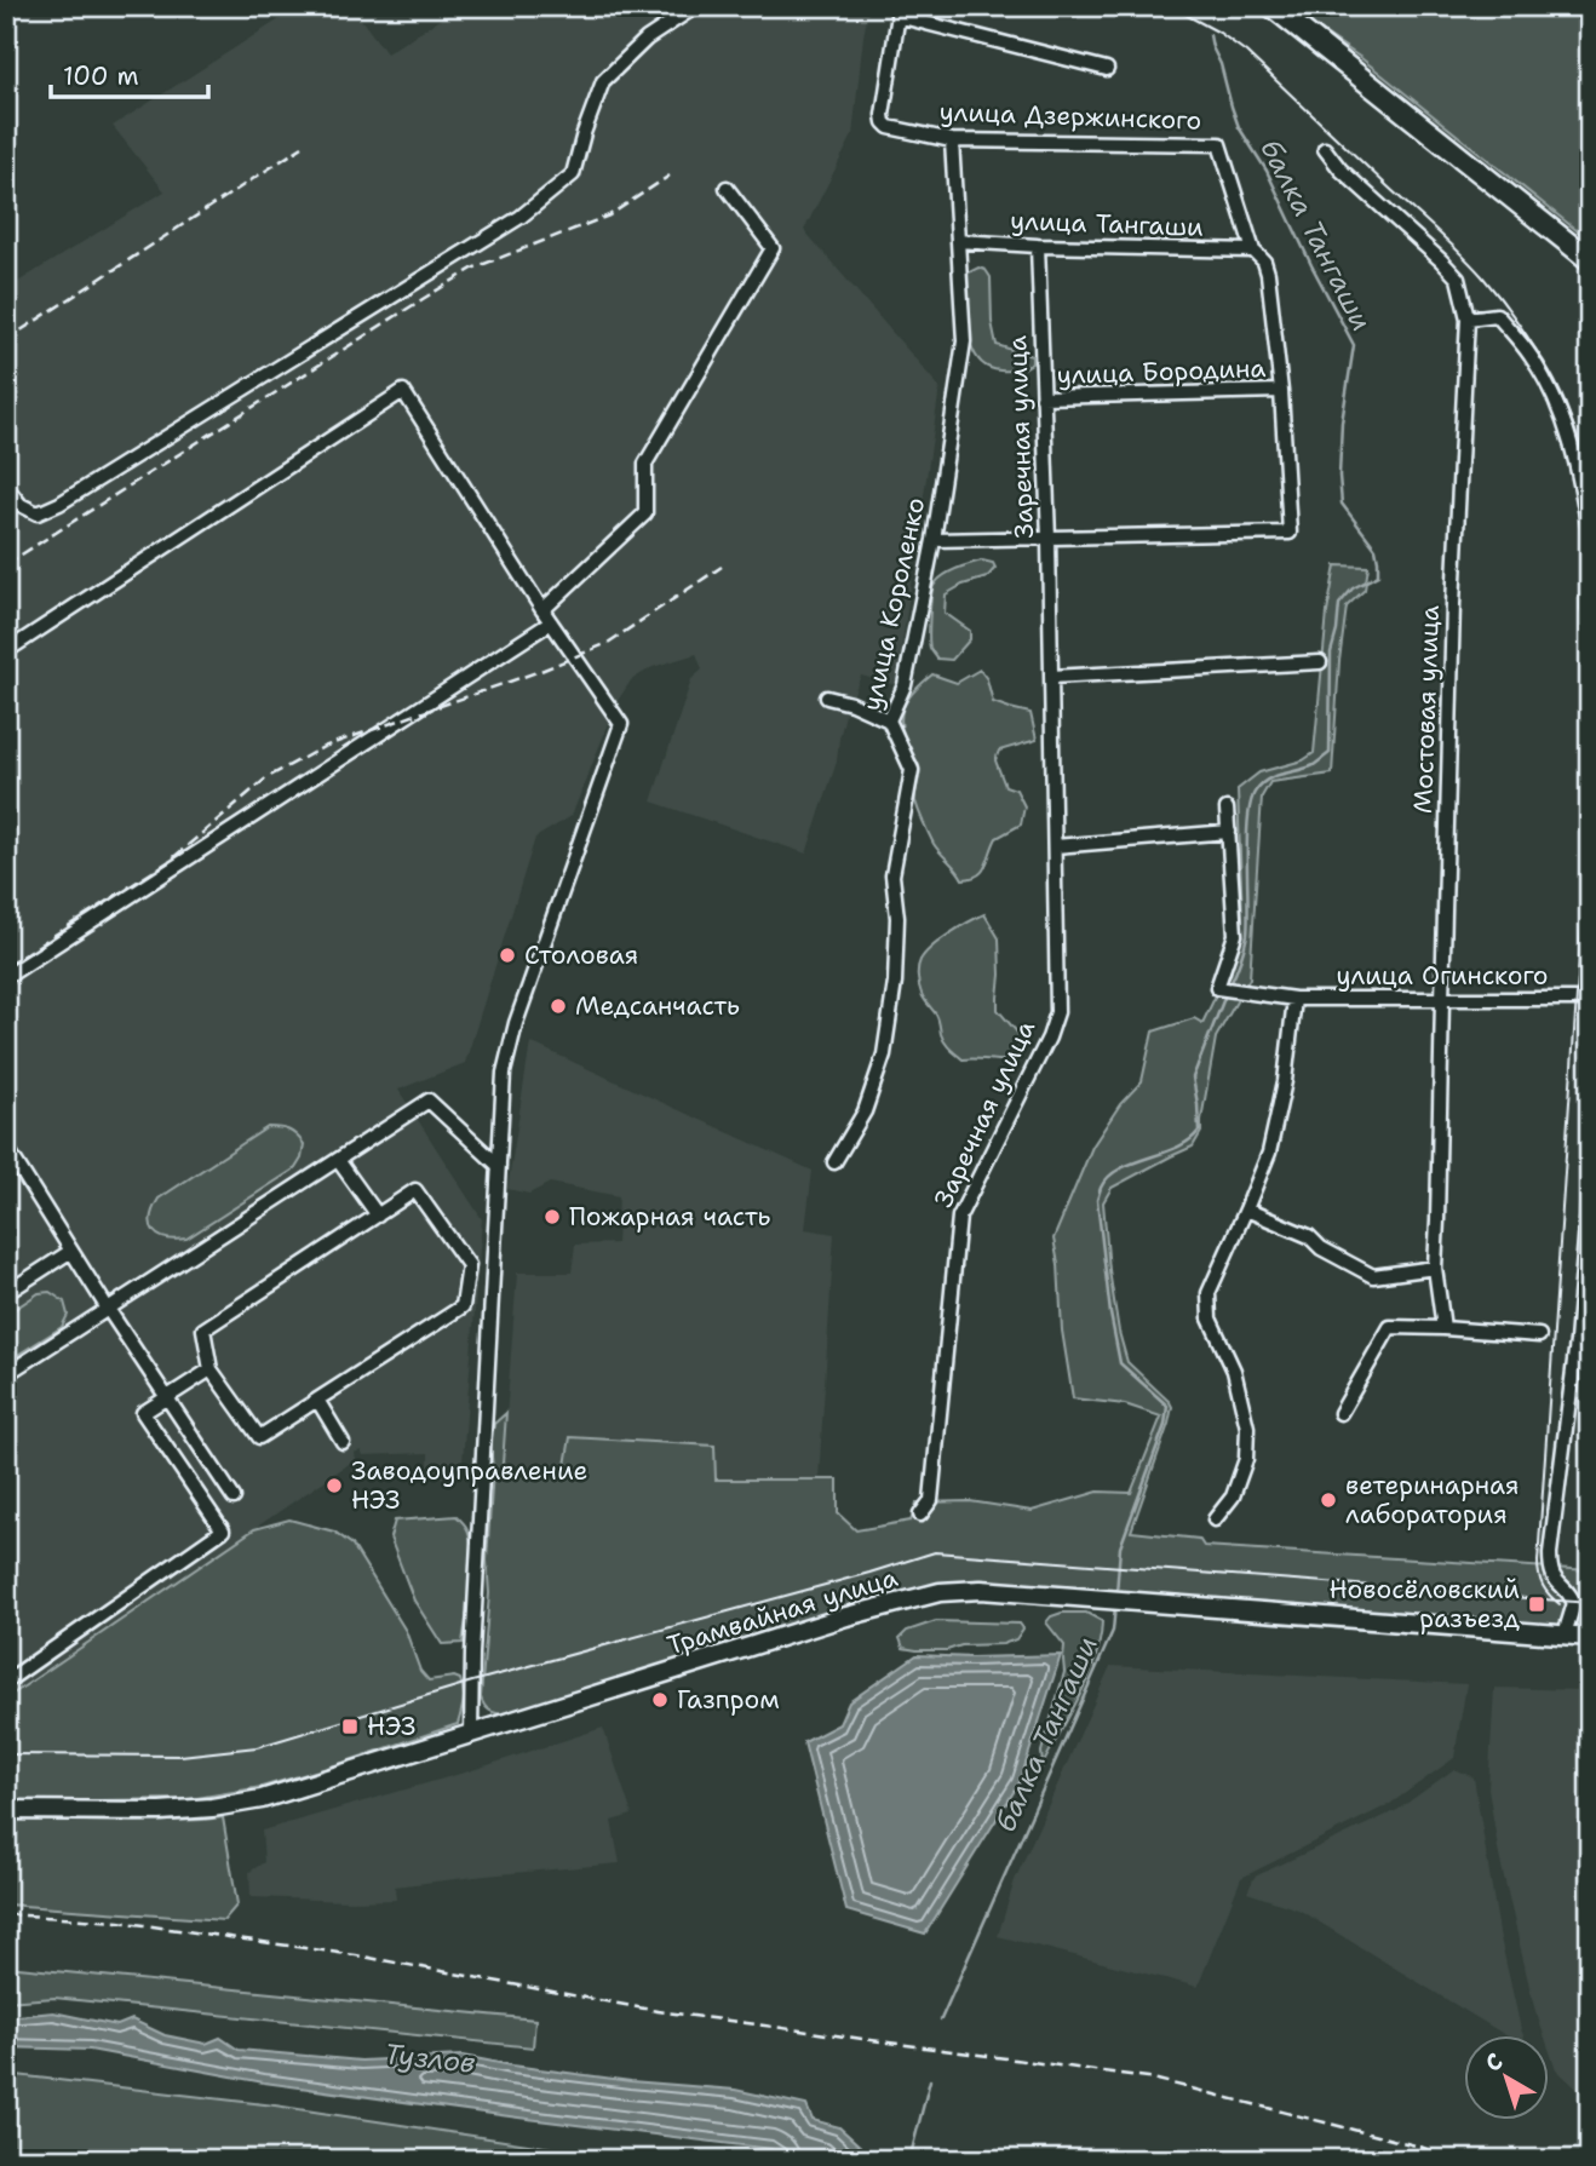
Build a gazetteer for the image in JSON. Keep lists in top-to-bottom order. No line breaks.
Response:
{"streets":{"main road":["Трамвайная улица"],"street":["улица Дзержинского","улица Тангаши","улица Бородина","Заречная улица","улица Короленко","Мостовая улица","улица Огинского"]},"crossings":[["улица Дзержинского","улица Тангаши"],["улица Дзержинского","улица Бородина"],["улица Дзержинского","Заречная улица"],["улица Дзержинского","улица Короленко"],["улица Тангаши","Заречная улица"],["улица Тангаши","улица Короленко"],["улица Бородина","Заречная улица"],["Мостовая улица","улица Огинского"]],"water":["балка Тангаши","Тузлов"],"places":{"other":["Столовая","Медсанчасть","Пожарная часть","Заводоуправление НЭЗ","ветеринарная лаборатория","Газпром"],"transit":["Новосёловский разъезд","НЭЗ"]},"scale_bar":"100 m","north":"top left"}
